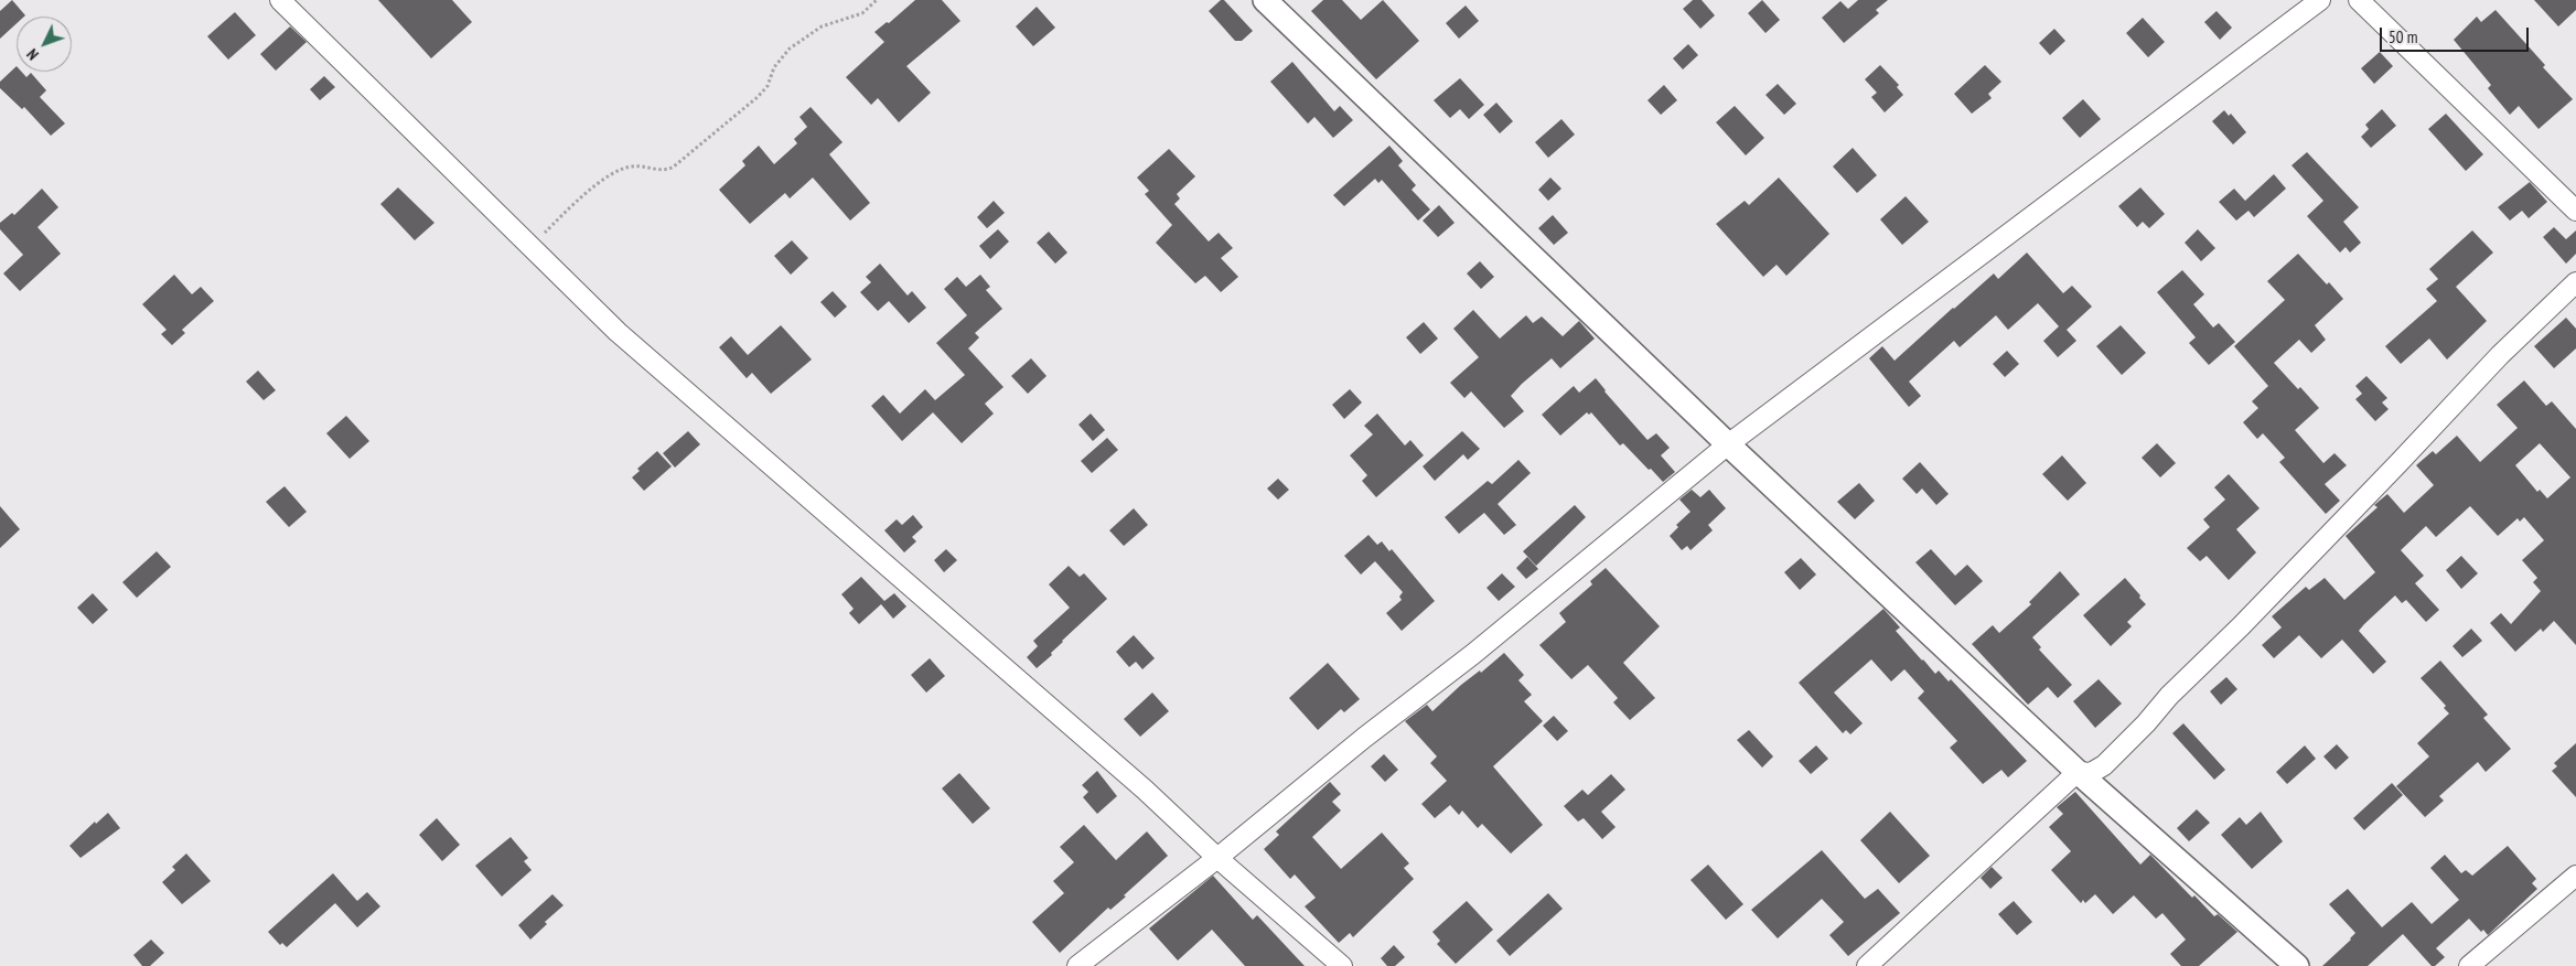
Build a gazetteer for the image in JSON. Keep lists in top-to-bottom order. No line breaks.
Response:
{"scale_bar":"50 m","north":"bottom left"}
